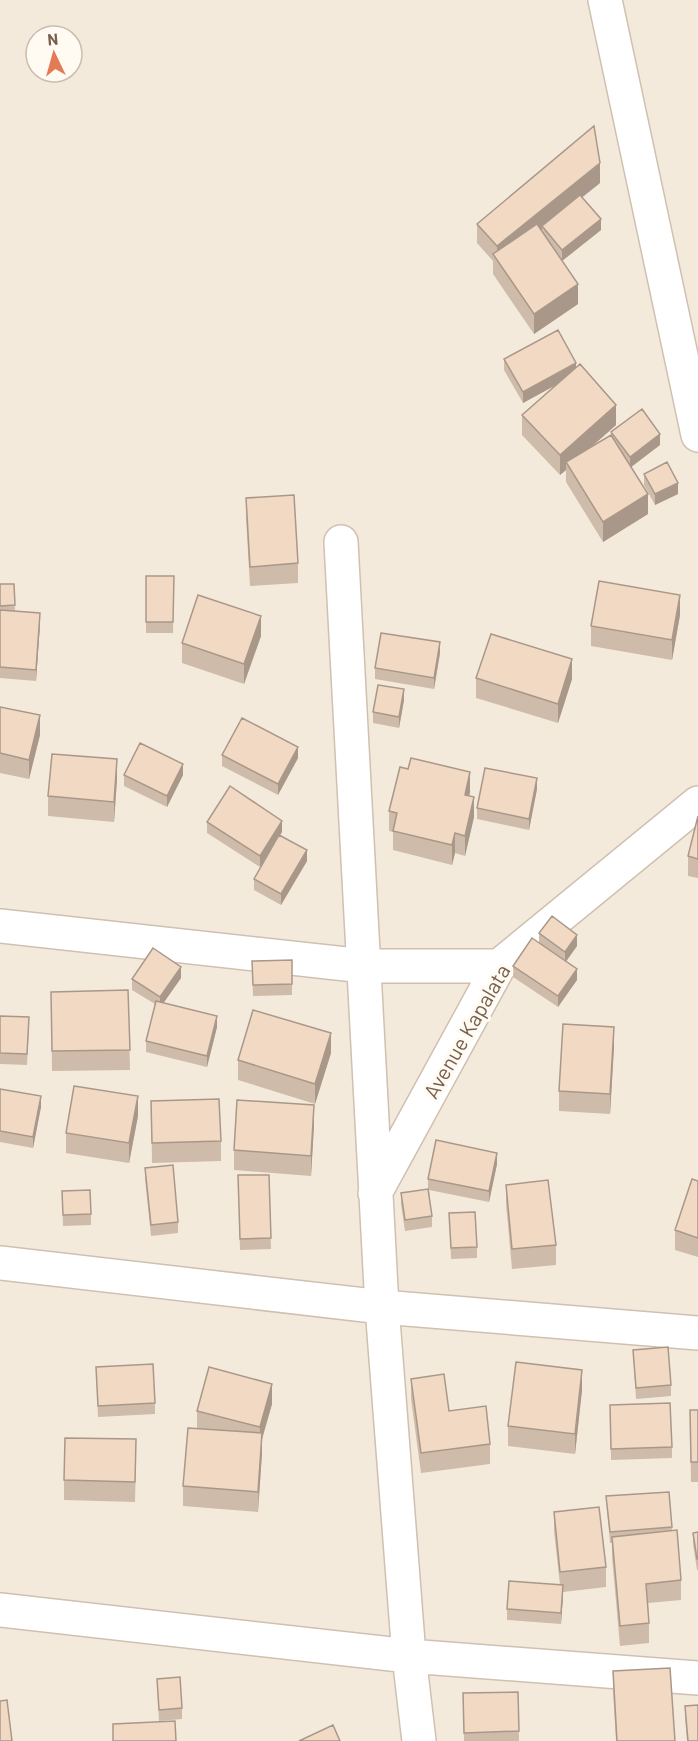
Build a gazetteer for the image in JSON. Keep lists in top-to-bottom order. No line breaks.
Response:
{"streets":{"street":["Avenue Kapalata"]},"north":"top"}
